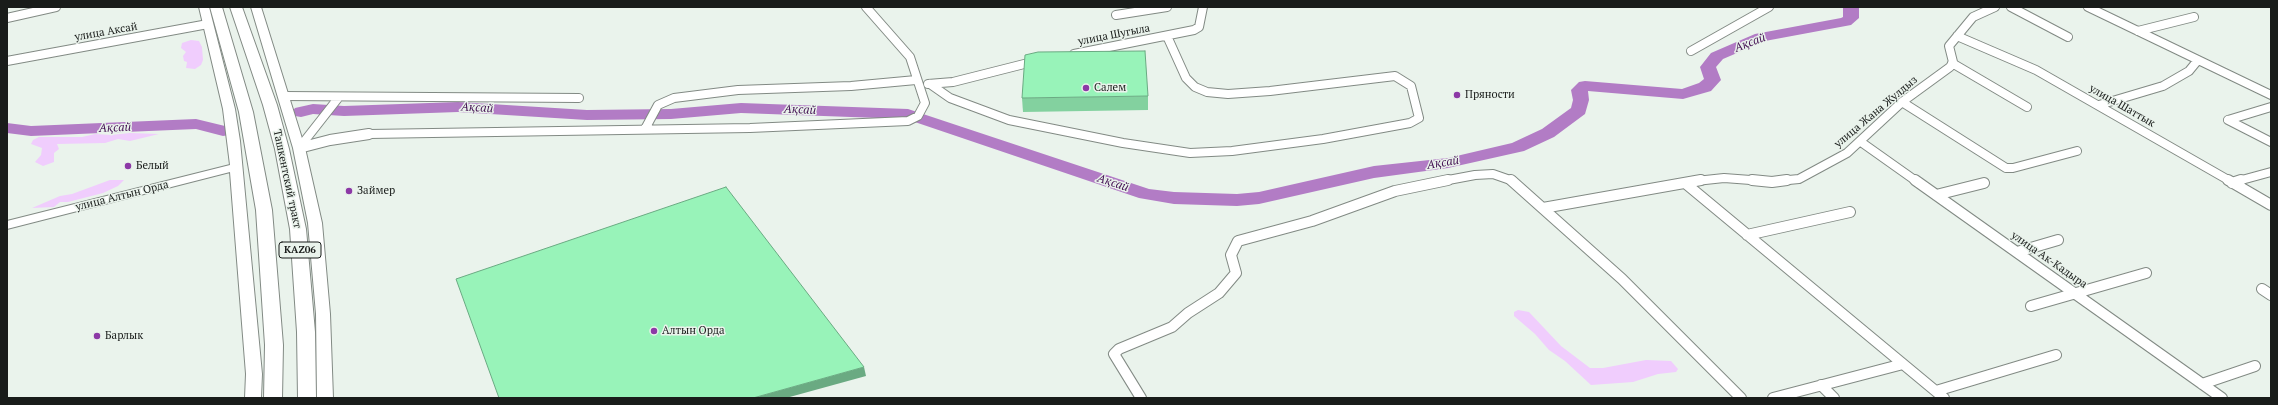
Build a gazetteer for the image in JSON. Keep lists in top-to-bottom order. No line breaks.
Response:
{"streets":{"highway":["Ташкентский тракт","KАZ06"],"main road":["улица Алтын Орда"],"street":["улица Аксай","улица Шугыла","улица Шаттык","улица Жана Жулдыз","улица Ак-Кадыра"]},"crossings":[["улица Жана Жулдыз","улица Ак-Кадыра"]],"water":["Ақсай"],"places":["Салем","Пряности","Белый","Займер","Алтын Орда","Барлык"]}
